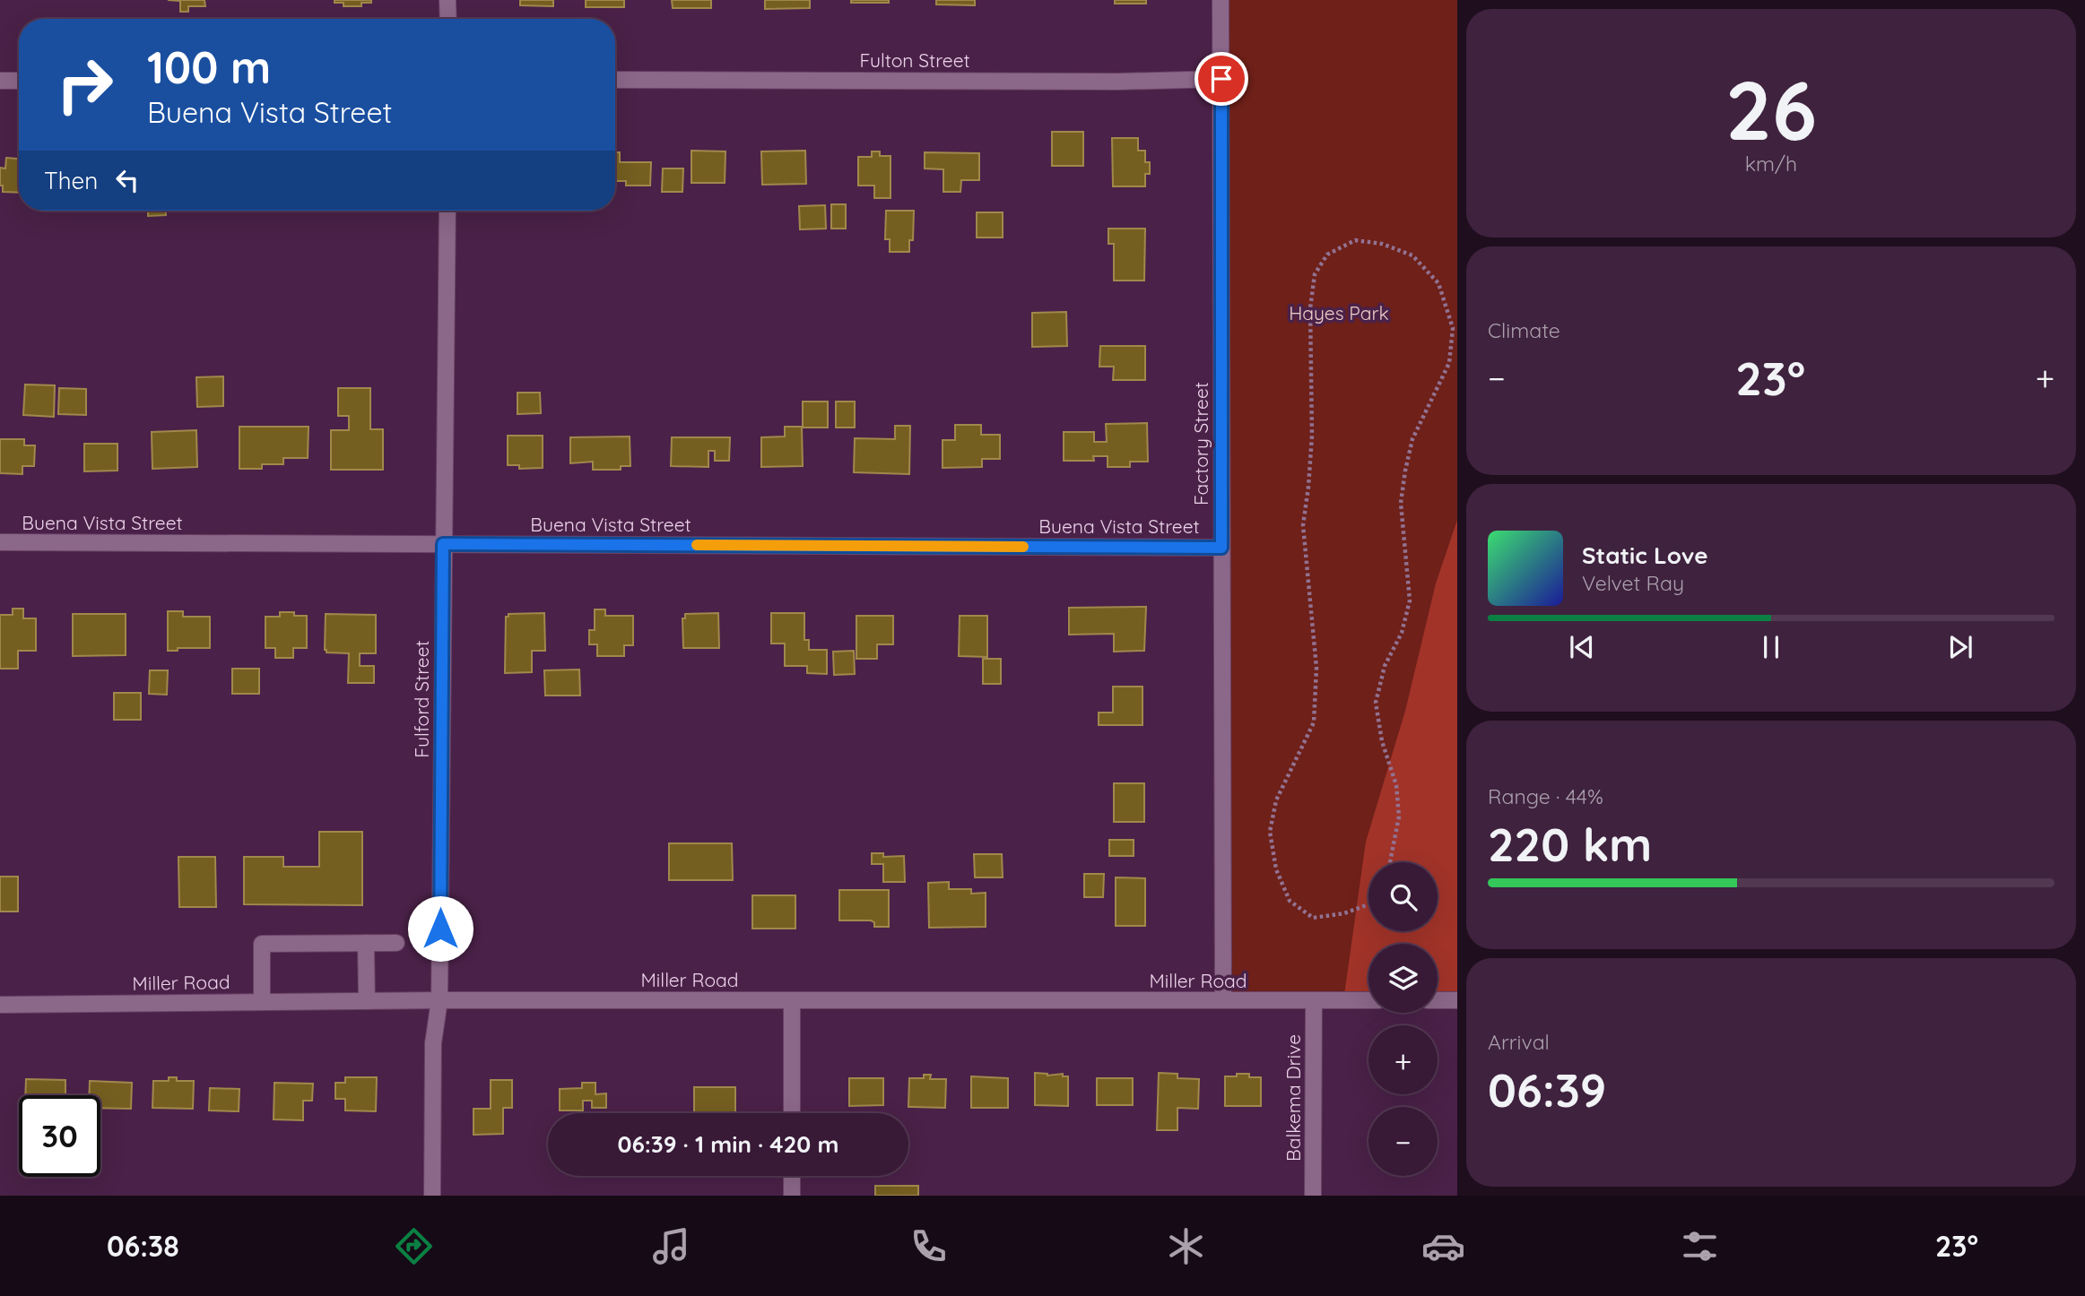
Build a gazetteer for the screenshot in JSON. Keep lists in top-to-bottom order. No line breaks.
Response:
{"streets":{"street":["Fulton Street","Factory Street","Buena Vista Street","Fulford Street","Miller Road","Balkema Drive"]},"crossings":[["Fulton Street","Factory Street"],["Factory Street","Buena Vista Street"],["Factory Street","Miller Road"],["Buena Vista Street","Fulford Street"],["Fulford Street","Miller Road"],["Miller Road","Balkema Drive"]],"parks":["Hayes Park"],"page":{"tile":[["26","km/h"],"Climate",["Range · 44%","220 km"],["Arrival","06:39"]],"turn":["100 m","Buena Vista Street"],"then":"Then","heat":["−","23°","+"],"song":["Static Love","Velvet Ray"],"map_buttons":["+","−"],"limit":"30","trip":"06:39 · 1 min · 420 m","tabs":["06:38","23°"]}}
